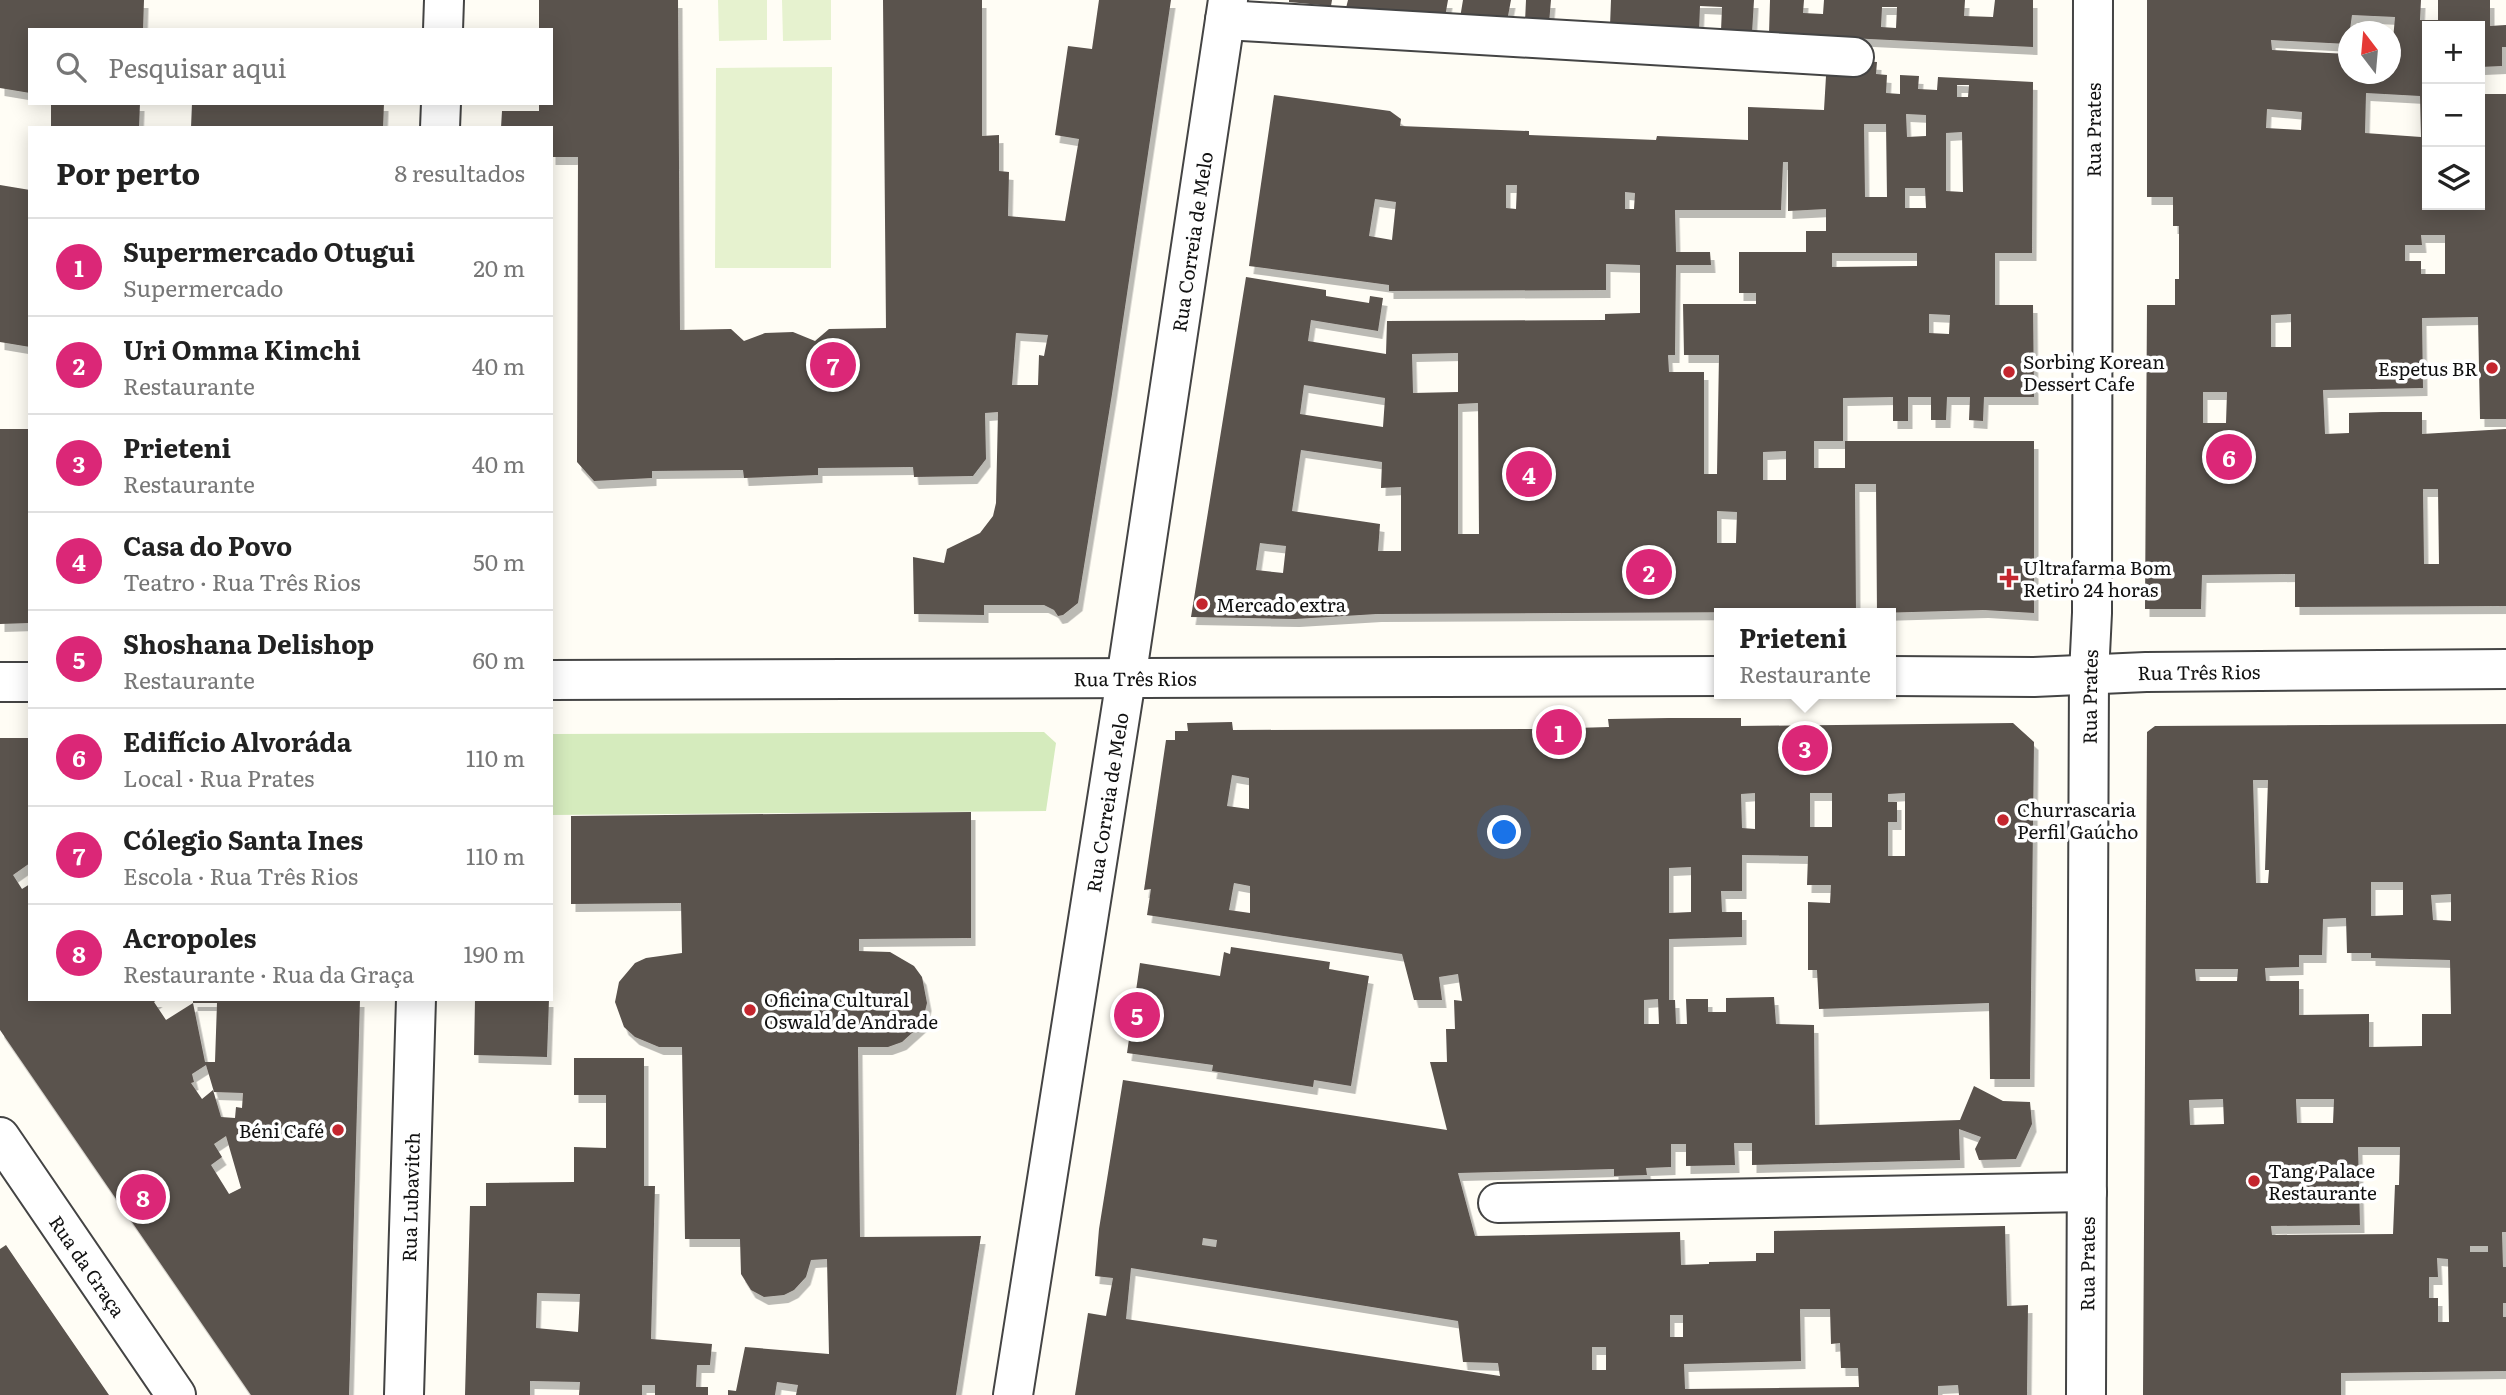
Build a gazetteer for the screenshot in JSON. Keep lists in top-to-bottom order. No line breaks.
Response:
{"streets":{"street":["Rua Prates","Rua Correia de Melo","Rua Três Rios","Rua Lubavitch","Rua da Graça"]},"crossings":[["Rua Prates","Rua Três Rios"],["Rua Correia de Melo","Rua Três Rios"]],"places":{"other":["Espetus BR","Sorbing Korean Dessert Cafe","Mercado extra","Churrascaria Perfil Gaúcho","Oficina Cultural Oswald de Andrade","Béni Café","Tang Palace Restaurante"],"health":["Ultrafarma Bom Retiro 24 horas"]},"north":"top","page":{"map_buttons":["+","−"],"search":"Pesquisar aqui","heading":["Por perto","8 resultados"],"list":[{"mark":"1","name":"Supermercado Otugui","note":"Supermercado","value":"20 m"},{"mark":"2","name":"Uri Omma Kimchi","note":"Restaurante","value":"40 m"},{"mark":"3","name":"Prieteni","note":"Restaurante","value":"40 m"},{"mark":"4","name":"Casa do Povo","note":"Teatro · Rua Três Rios","value":"50 m"},{"mark":"5","name":"Shoshana Delishop","note":"Restaurante","value":"60 m"},{"mark":"6","name":"Edifício Alvoráda","note":"Local · Rua Prates","value":"110 m"},{"mark":"7","name":"Cólegio Santa Ines","note":"Escola · Rua Três Rios","value":"110 m"},{"mark":"8","name":"Acropoles","note":"Restaurante · Rua da Graça","value":"190 m"}],"pins":["7","6","4","2","1","3","5","8"],"popup":["Prieteni","Restaurante"]}}
